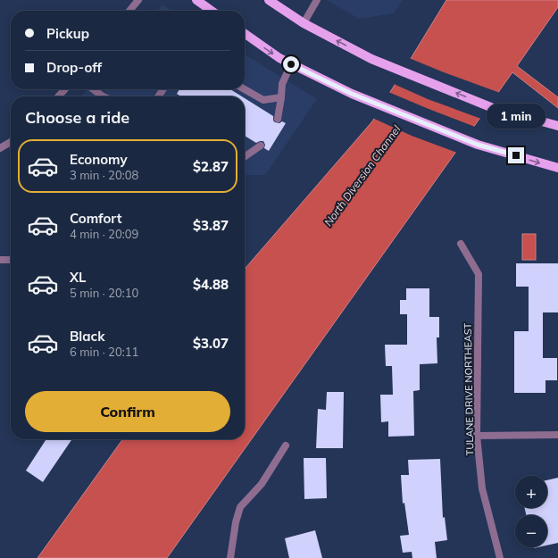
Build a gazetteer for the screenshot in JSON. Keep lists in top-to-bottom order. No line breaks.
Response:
{"streets":{"street":["TULANE DRIVE NORTHEAST"]},"water":["North Diversion Channel"],"page":{"banner":["Pickup","Drop-off"],"heading":"Choose a ride","bubble":"1 min","list":[{"name":"Economy","note":"3 min · 20:08","value":"$2.87"},{"name":"Comfort","note":"4 min · 20:09","value":"$3.87"},{"name":"XL","note":"5 min · 20:10","value":"$4.88"},{"name":"Black","note":"6 min · 20:11","value":"$3.07"}],"buttons":"Confirm","map_buttons":["+","−"]}}
